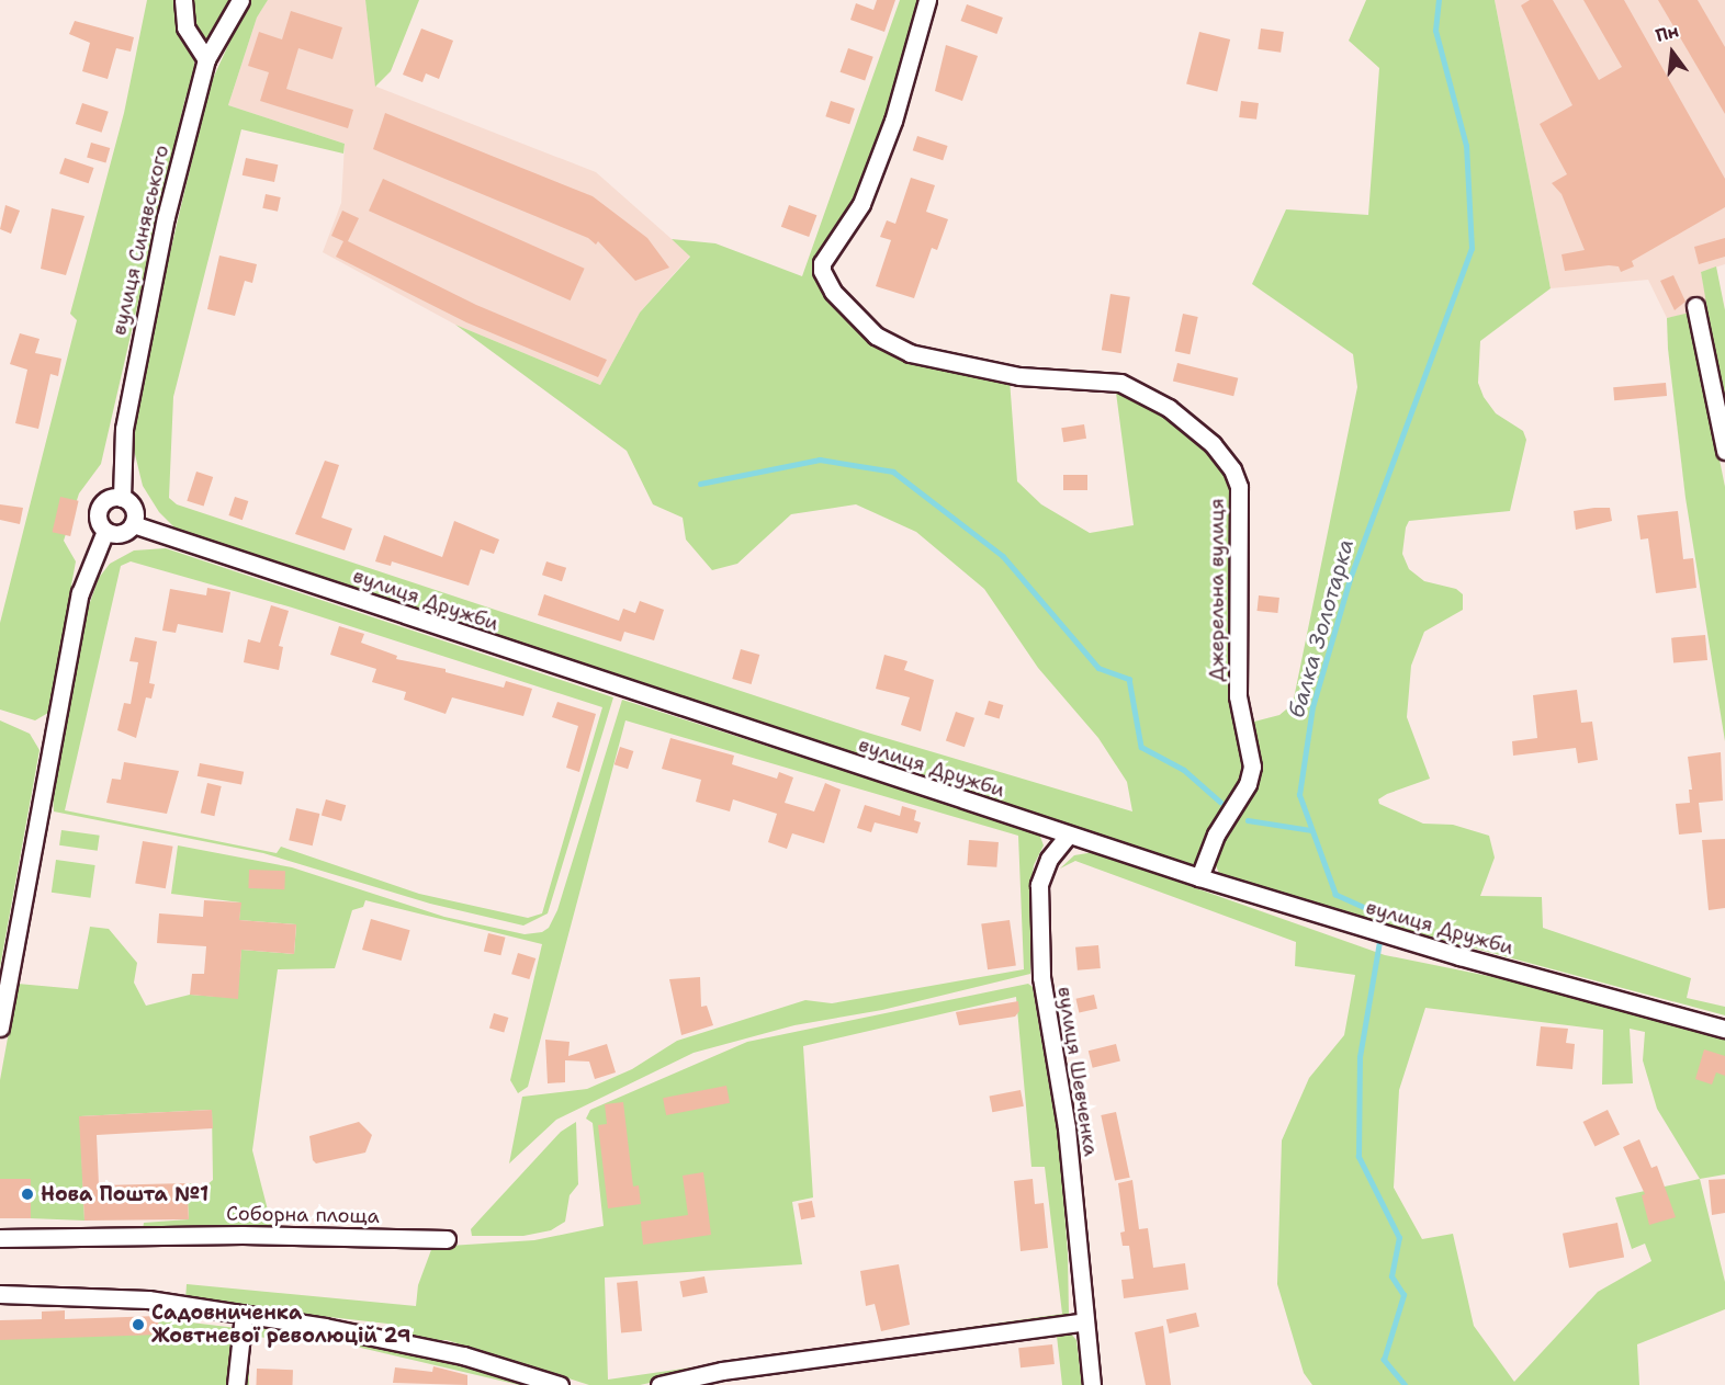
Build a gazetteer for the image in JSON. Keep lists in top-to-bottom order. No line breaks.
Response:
{"streets":{"street":["вулиця Синявського","Джерельна вулиця","вулиця Дружби","вулиця Шевченка","Соборна площа"]},"crossings":[["вулиця Синявського","вулиця Дружби"],["Джерельна вулиця","вулиця Дружби"],["вулиця Дружби","вулиця Шевченка"]],"water":["балка Золотарка"],"places":["Нова Пошта №1","Садовниченка Жовтневої революцій 29"],"north":"top"}
